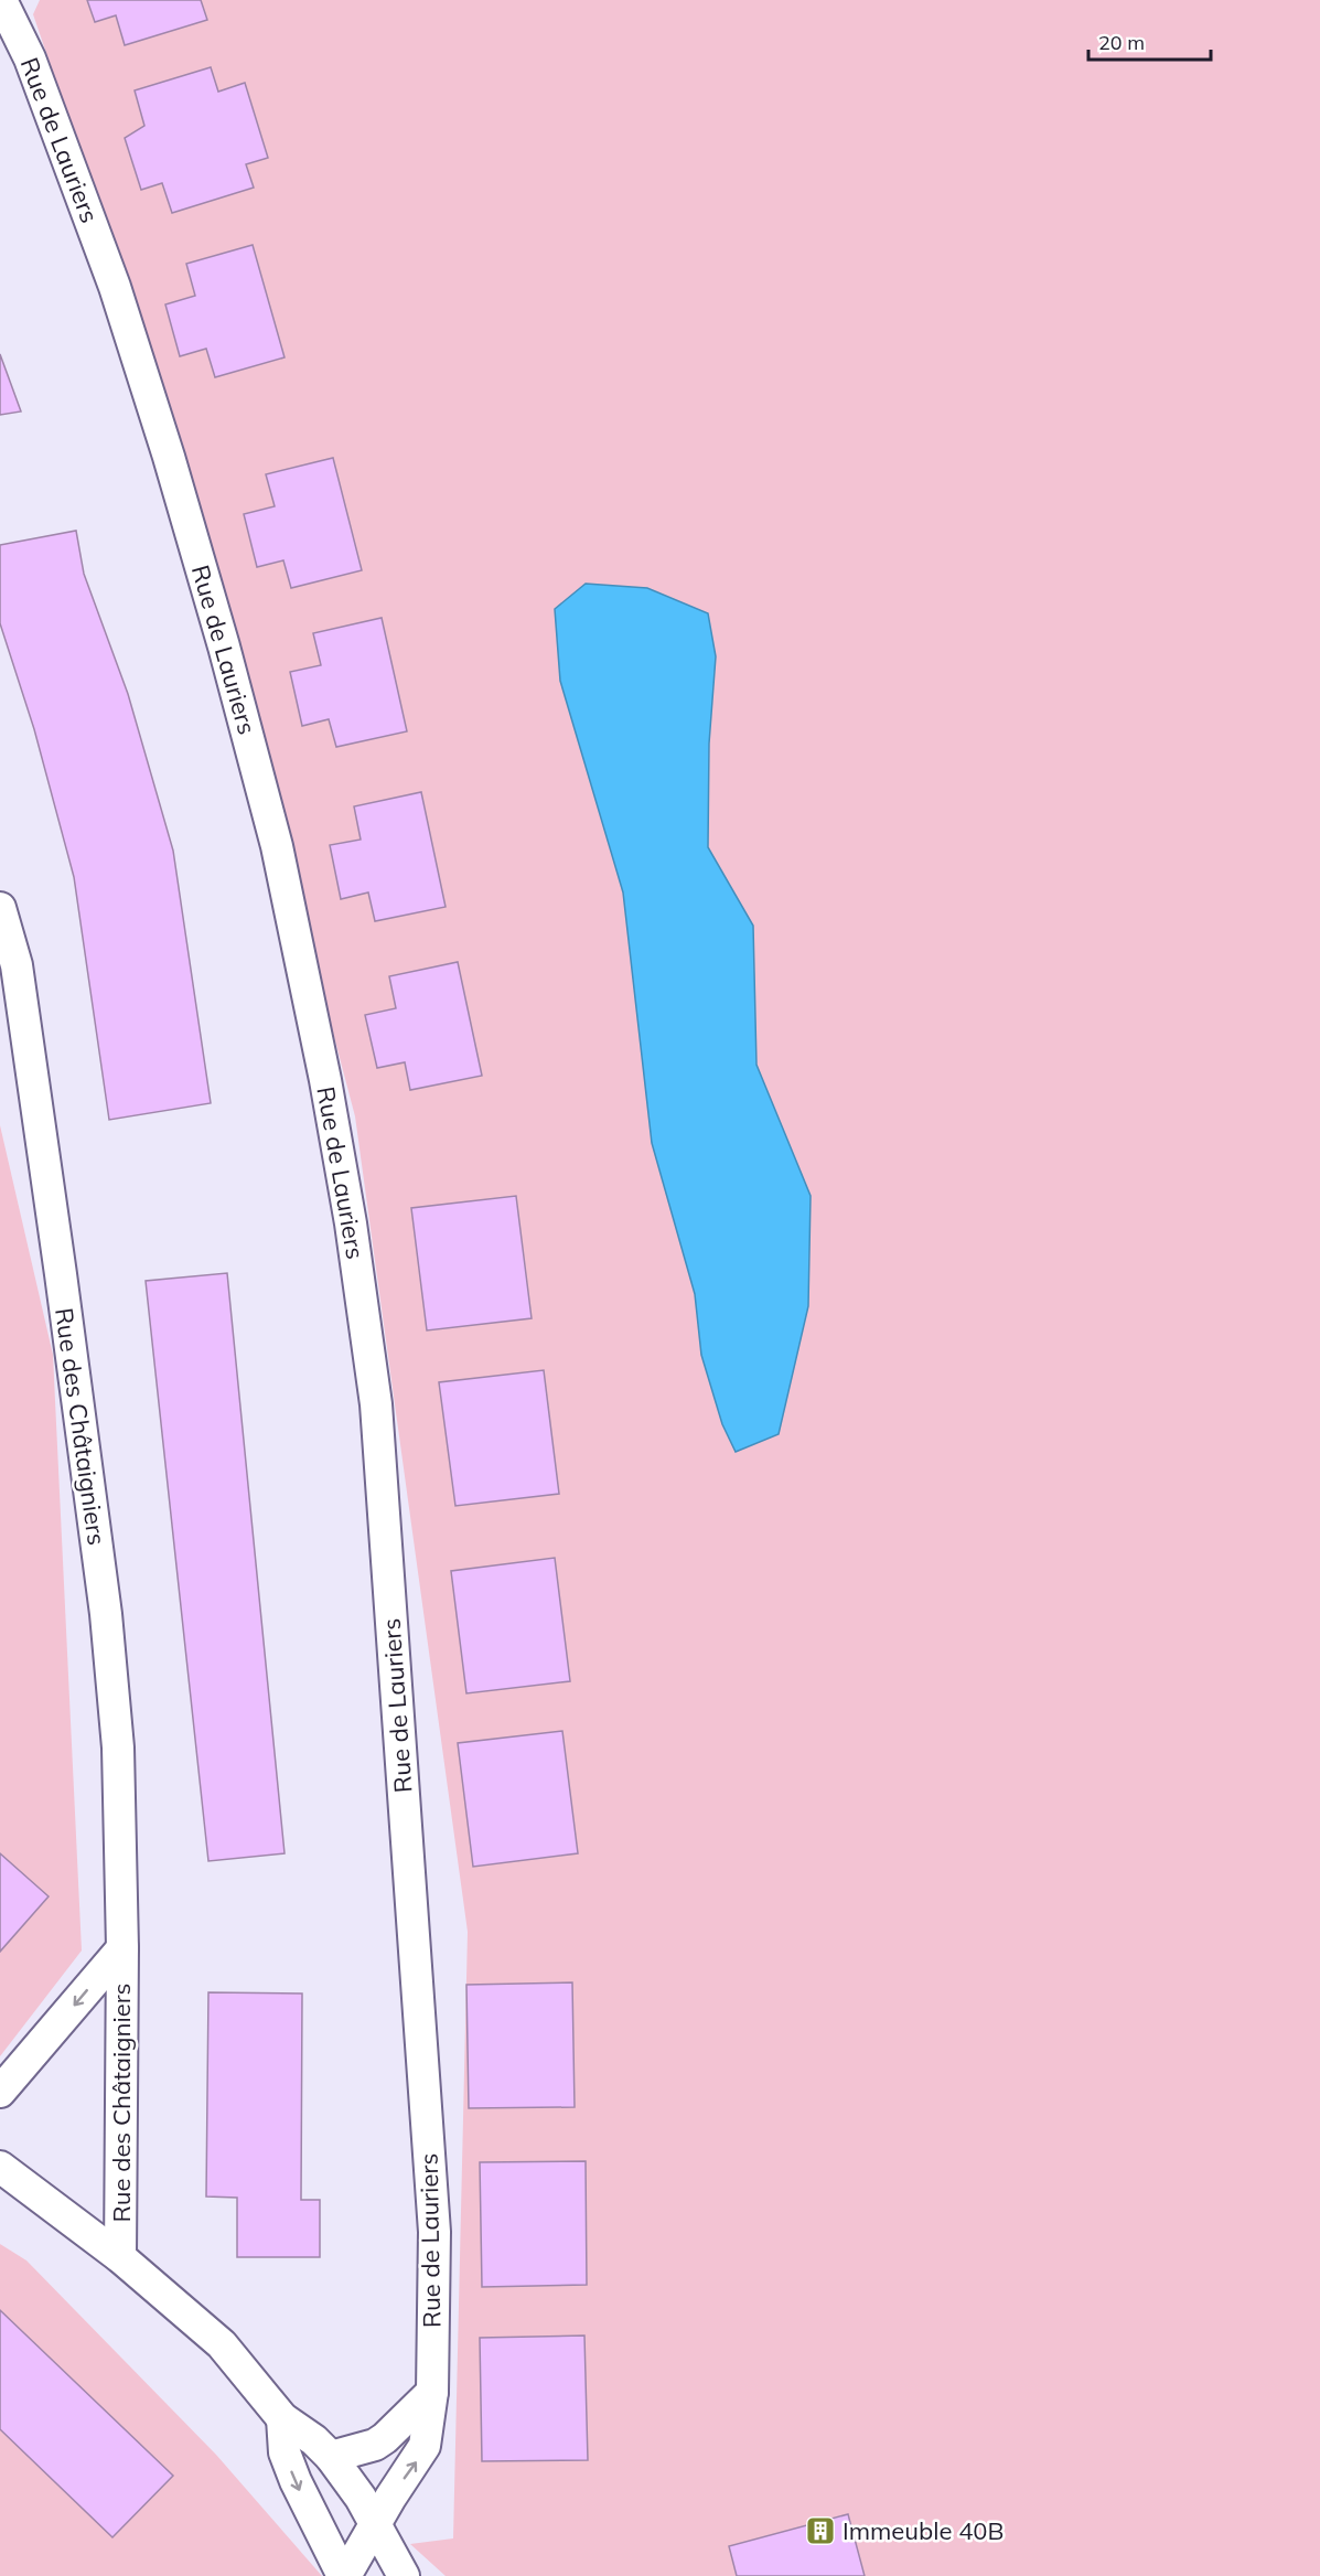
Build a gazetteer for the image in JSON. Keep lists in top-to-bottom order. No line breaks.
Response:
{"streets":{"street":["Rue de Lauriers","Rue des Châtaigniers"]},"places":{"building":["Immeuble 40B"]},"scale_bar":"20 m"}
